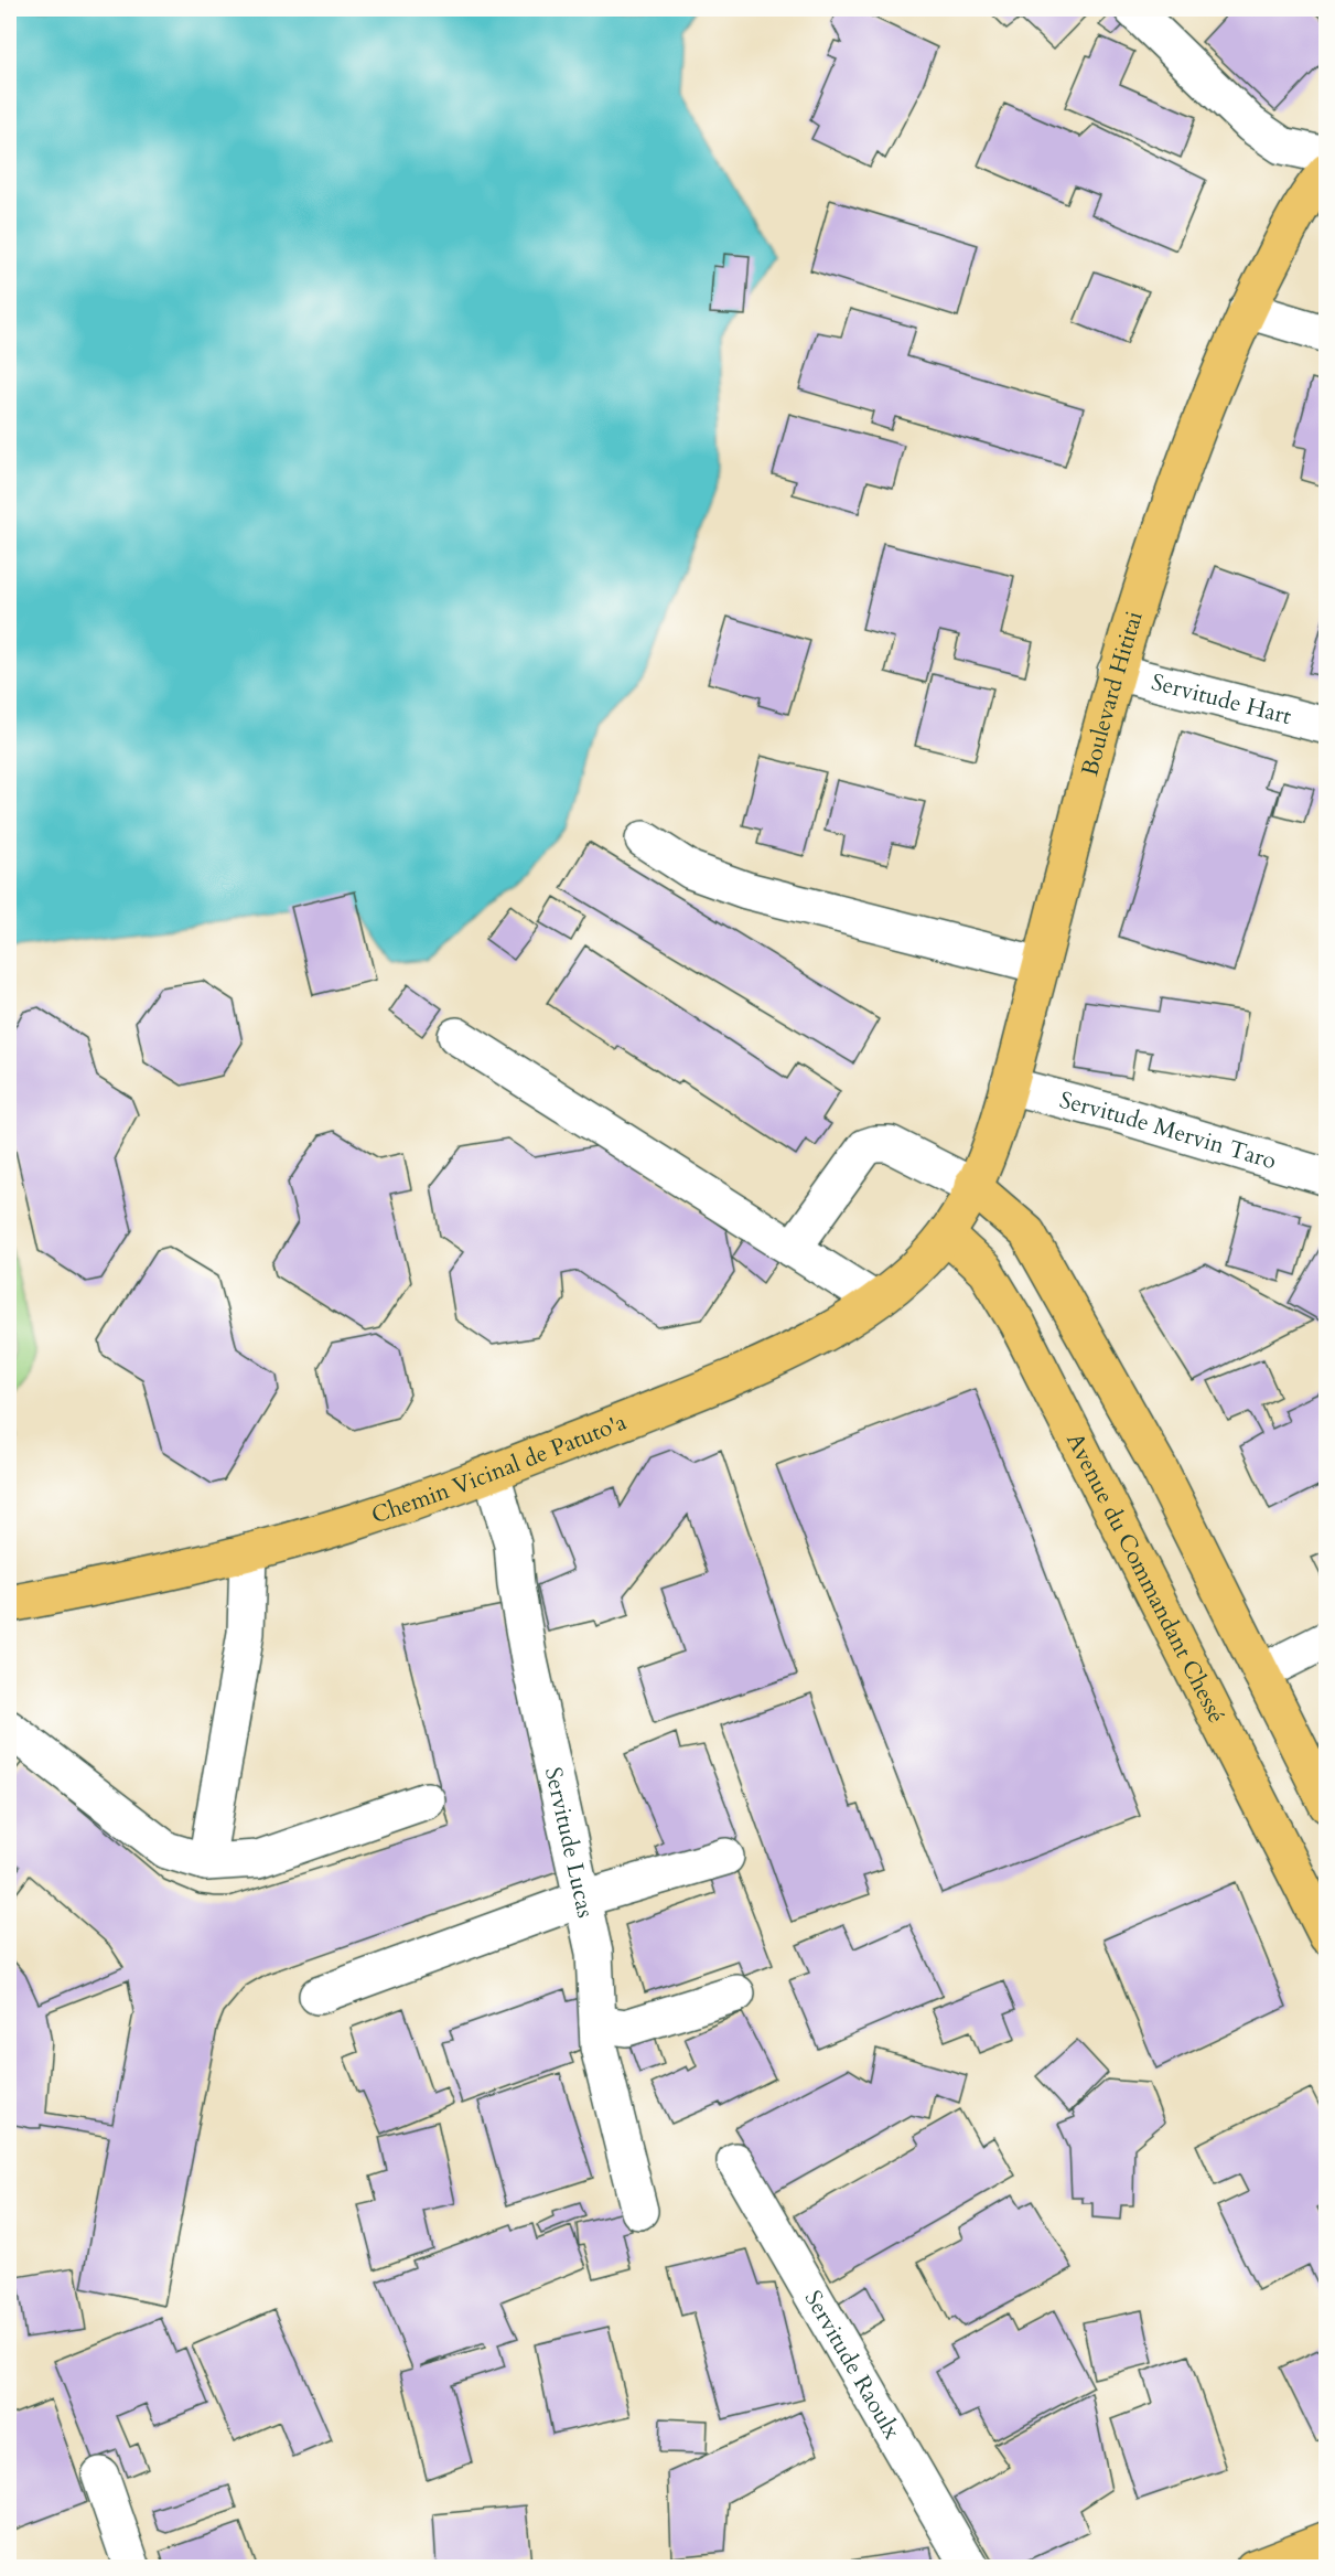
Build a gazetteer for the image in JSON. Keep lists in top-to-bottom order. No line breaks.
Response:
{"streets":{"main road":["Boulevard Hititai","Chemin Vicinal de Patuto'a","Avenue du Commandant Chessé"],"street":["Servitude Hart","Servitude Mervin Taro","Servitude Lucas","Servitude Raoulx"]},"crossings":[["Boulevard Hititai","Servitude Hart"],["Boulevard Hititai","Servitude Mervin Taro"],["Boulevard Hititai","Chemin Vicinal de Patuto'a"],["Boulevard Hititai","Avenue du Commandant Chessé"],["Chemin Vicinal de Patuto'a","Avenue du Commandant Chessé"],["Chemin Vicinal de Patuto'a","Servitude Lucas"]]}
